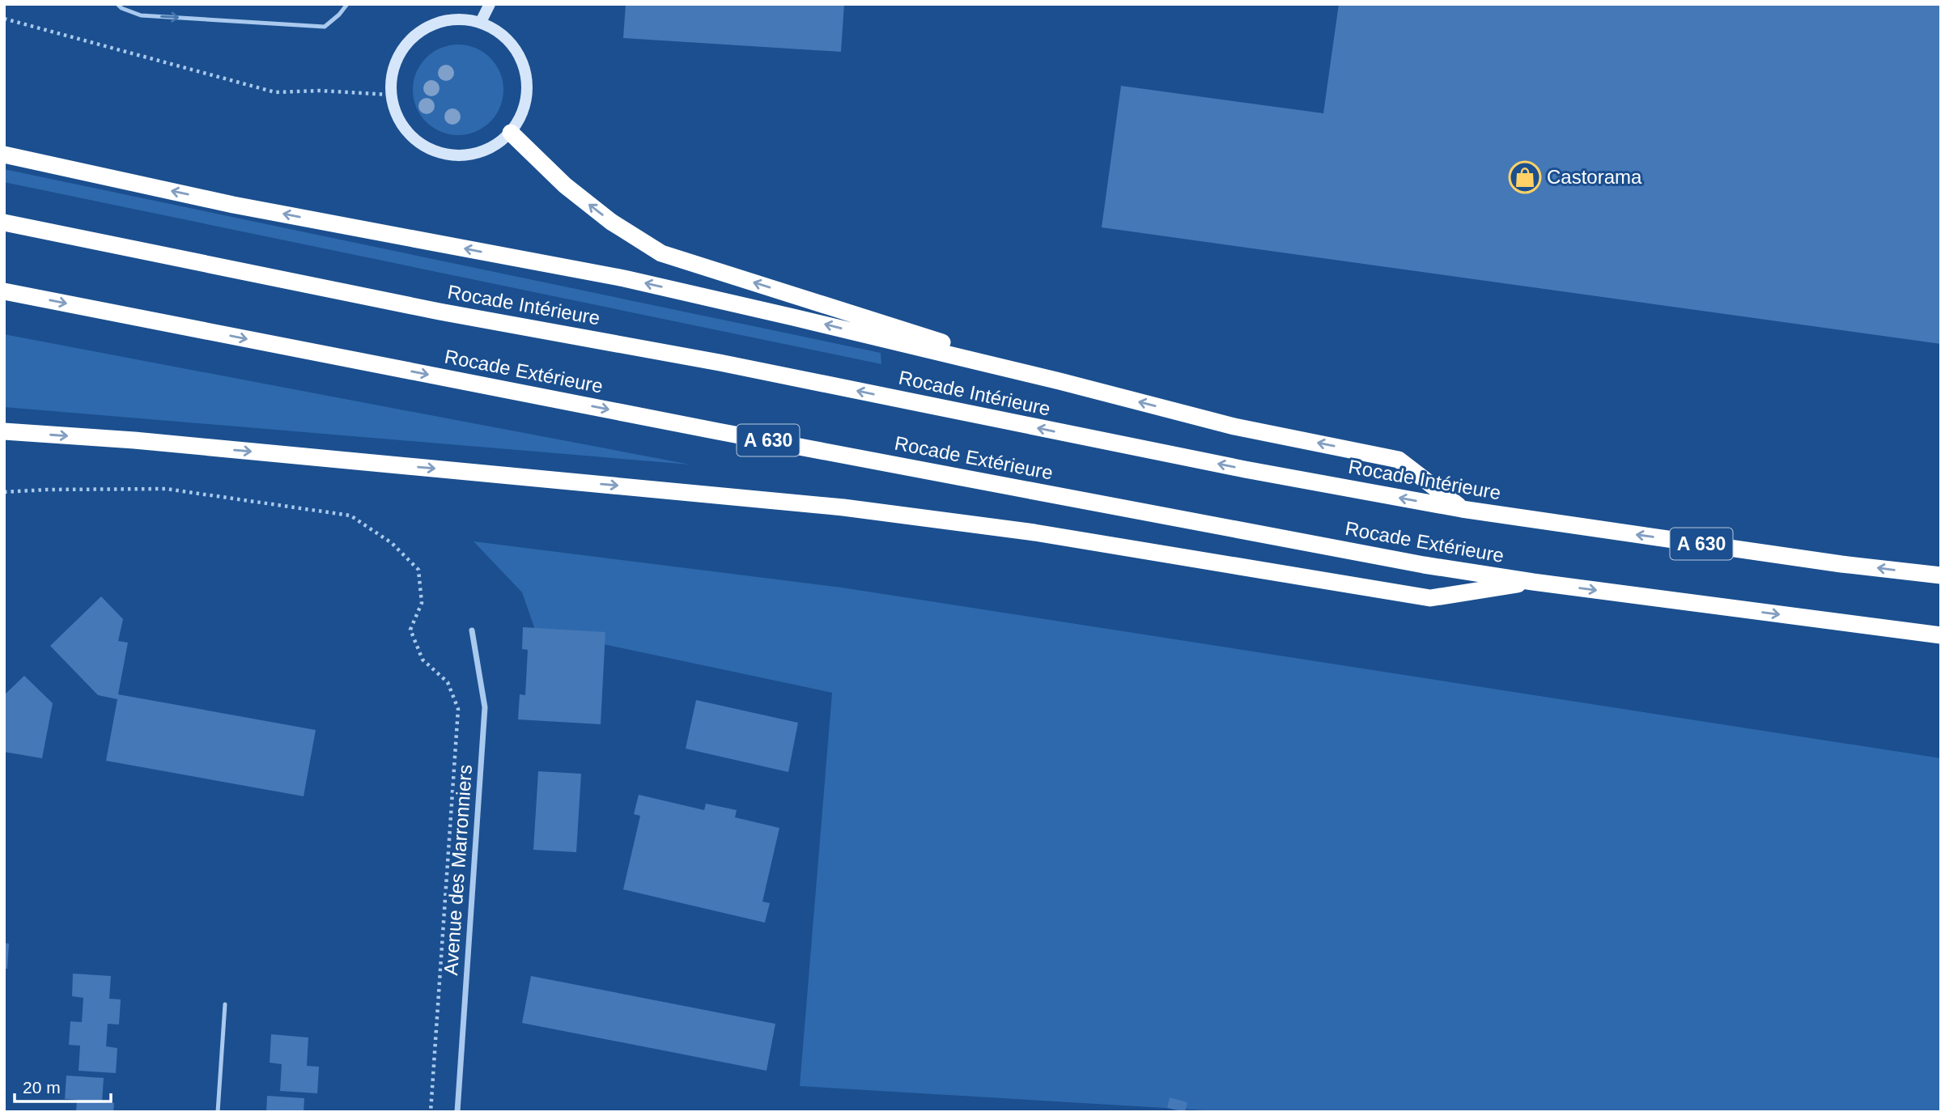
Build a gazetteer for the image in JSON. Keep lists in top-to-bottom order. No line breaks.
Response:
{"streets":{"highway":["Rocade Intérieure","Rocade Extérieure","A 630"],"street":["Avenue des Marronniers"]},"places":{"shop":["Castorama"]},"scale_bar":"20 m"}
